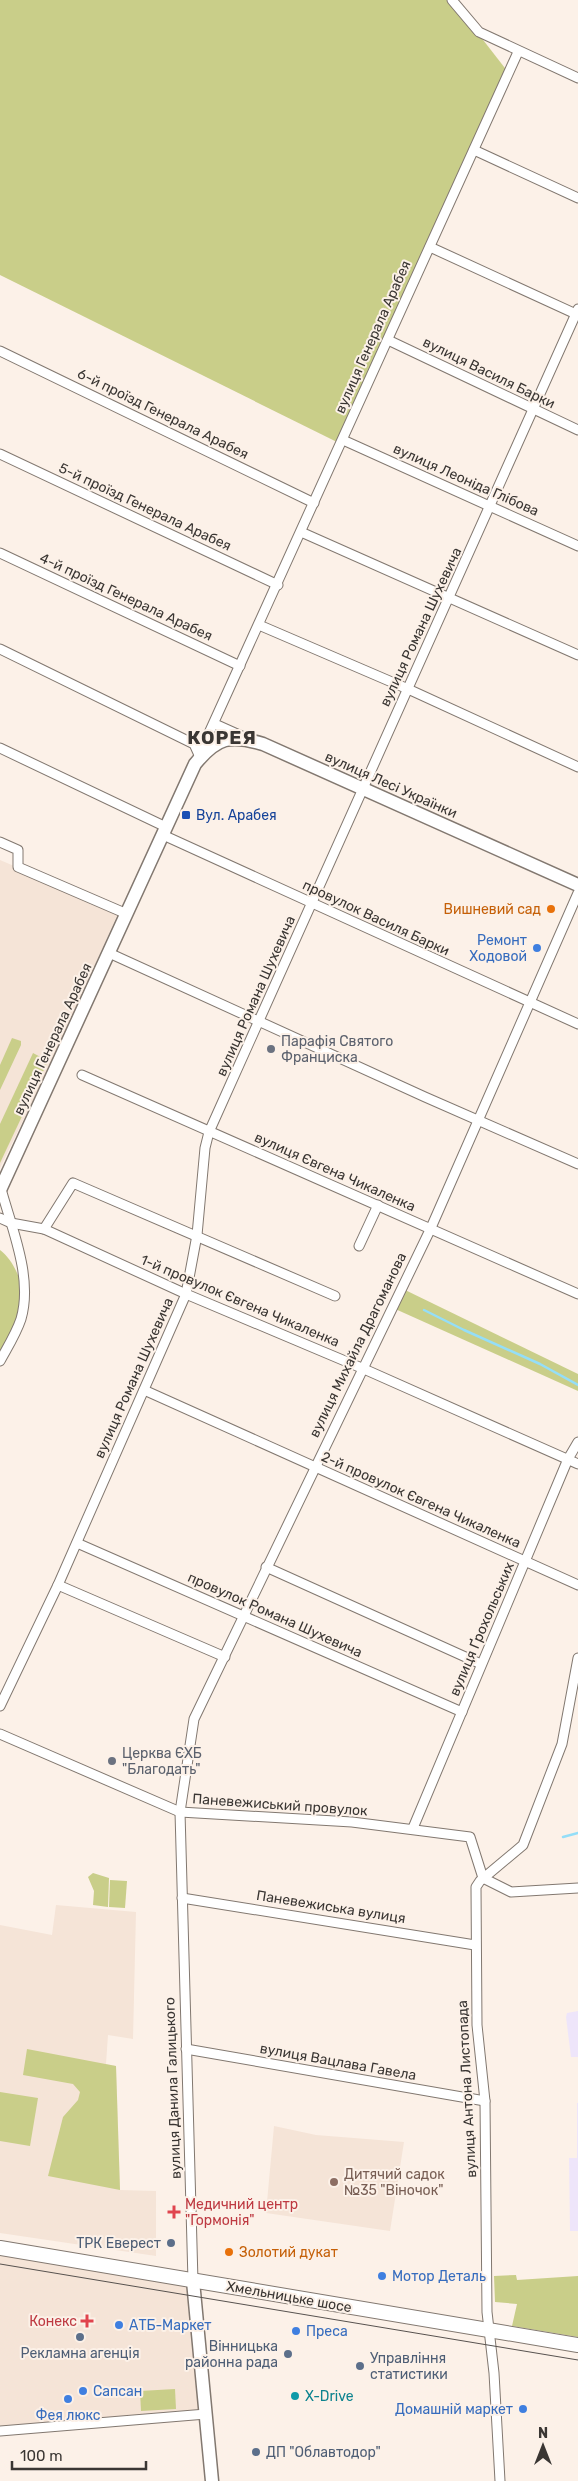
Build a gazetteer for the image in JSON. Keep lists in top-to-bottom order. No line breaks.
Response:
{"streets":{"main road":["вулиця Генерала Арабея","вулиця Лесі Українки","вулиця Данила Галицького","Хмельницьке шосе"],"street":["вулиця Василя Барки","6-й проїзд Генерала Арабея","вулиця Леоніда Глібова","5-й проїзд Генерала Арабея","4-й проїзд Генерала Арабея","вулиця Романа Шухевича","провулок Василя Барки","вулиця Євгена Чикаленка","1-й провулок Євгена Чикаленка","вулиця Михайла Драгоманова","2-й провулок Євгена Чикаленка","провулок Романа Шухевича","вулиця Ґрохольських","Паневежиський провулок","Паневежиська вулиця","вулиця Вацлава Гавела","вулиця Антона Листопада"]},"crossings":[["вулиця Генерала Арабея","вулиця Василя Барки"],["вулиця Генерала Арабея","6-й проїзд Генерала Арабея"],["вулиця Генерала Арабея","вулиця Леоніда Глібова"],["вулиця Генерала Арабея","5-й проїзд Генерала Арабея"],["вулиця Генерала Арабея","4-й проїзд Генерала Арабея"],["вулиця Генерала Арабея","вулиця Лесі Українки"],["вулиця Генерала Арабея","провулок Василя Барки"],["вулиця Генерала Арабея","1-й провулок Євгена Чикаленка"],["вулиця Василя Барки","вулиця Романа Шухевича"],["вулиця Леоніда Глібова","вулиця Романа Шухевича"],["вулиця Романа Шухевича","вулиця Лесі Українки"],["вулиця Романа Шухевича","провулок Василя Барки"],["вулиця Романа Шухевича","вулиця Євгена Чикаленка"],["вулиця Романа Шухевича","1-й провулок Євгена Чикаленка"],["вулиця Романа Шухевича","2-й провулок Євгена Чикаленка"],["вулиця Романа Шухевича","провулок Романа Шухевича"],["провулок Василя Барки","вулиця Михайла Драгоманова"],["вулиця Євгена Чикаленка","вулиця Михайла Драгоманова"],["1-й провулок Євгена Чикаленка","вулиця Михайла Драгоманова"],["1-й провулок Євгена Чикаленка","вулиця Ґрохольських"],["вулиця Михайла Драгоманова","2-й провулок Євгена Чикаленка"],["вулиця Михайла Драгоманова","провулок Романа Шухевича"],["вулиця Михайла Драгоманова","Паневежиський провулок"],["вулиця Михайла Драгоманова","вулиця Данила Галицького"],["2-й провулок Євгена Чикаленка","вулиця Ґрохольських"],["провулок Романа Шухевича","вулиця Ґрохольських"],["вулиця Ґрохольських","Паневежиський провулок"],["Паневежиський провулок","вулиця Данила Галицького"],["Паневежиський провулок","вулиця Антона Листопада"],["Паневежиська вулиця","вулиця Данила Галицького"],["Паневежиська вулиця","вулиця Антона Листопада"],["вулиця Вацлава Гавела","вулиця Данила Галицького"],["вулиця Вацлава Гавела","вулиця Антона Листопада"],["вулиця Данила Галицького","Хмельницьке шосе"],["вулиця Антона Листопада","Хмельницьке шосе"]],"districts":["КОРЕЯ"],"places":{"transit":["Вул. Арабея"],"other":["Вишневий сад","Ремонт Ходовой","Парафія Святого Франциска","Церква ЄХБ \"Благодать\"","Дитячий садок №35 \"Віночок\"","ТРК Еверест","Золотий дукат","Мотор Деталь","АТБ-Маркет","Преса","Рекламна агенція","Вінницька районна рада","Управління статистики","Сапсан","X-Drive","Фея люкс","Домашній маркет","ДП \"Облавтодор\""],"health":["Медичний центр \"Гормонія\"","Конекс"]},"scale_bar":"100 m","north":"top"}
